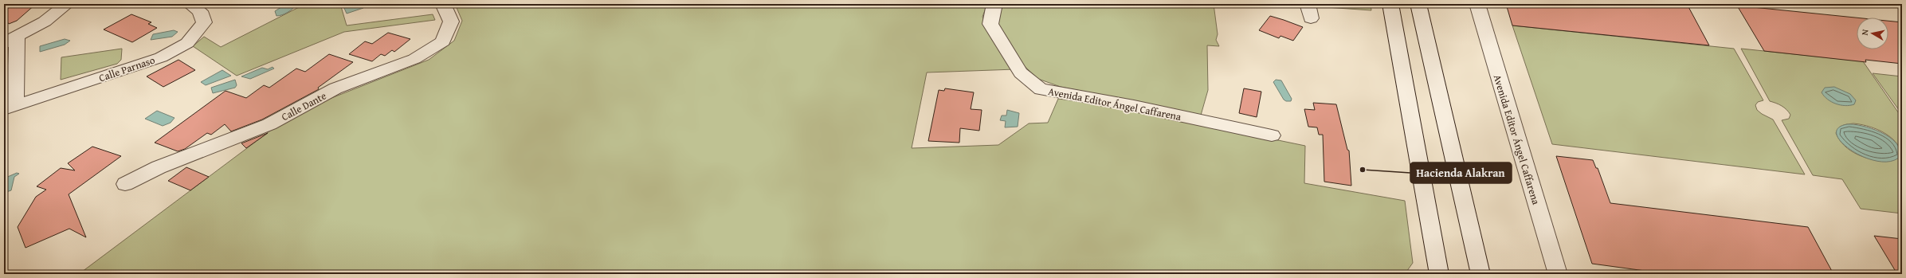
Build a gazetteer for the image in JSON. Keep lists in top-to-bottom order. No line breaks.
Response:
{"streets":{"street":["Calle Parnaso","Avenida Editor Ángel Caffarena","Calle Dante"]},"places":["Hacienda Alakran"],"north":"left"}
